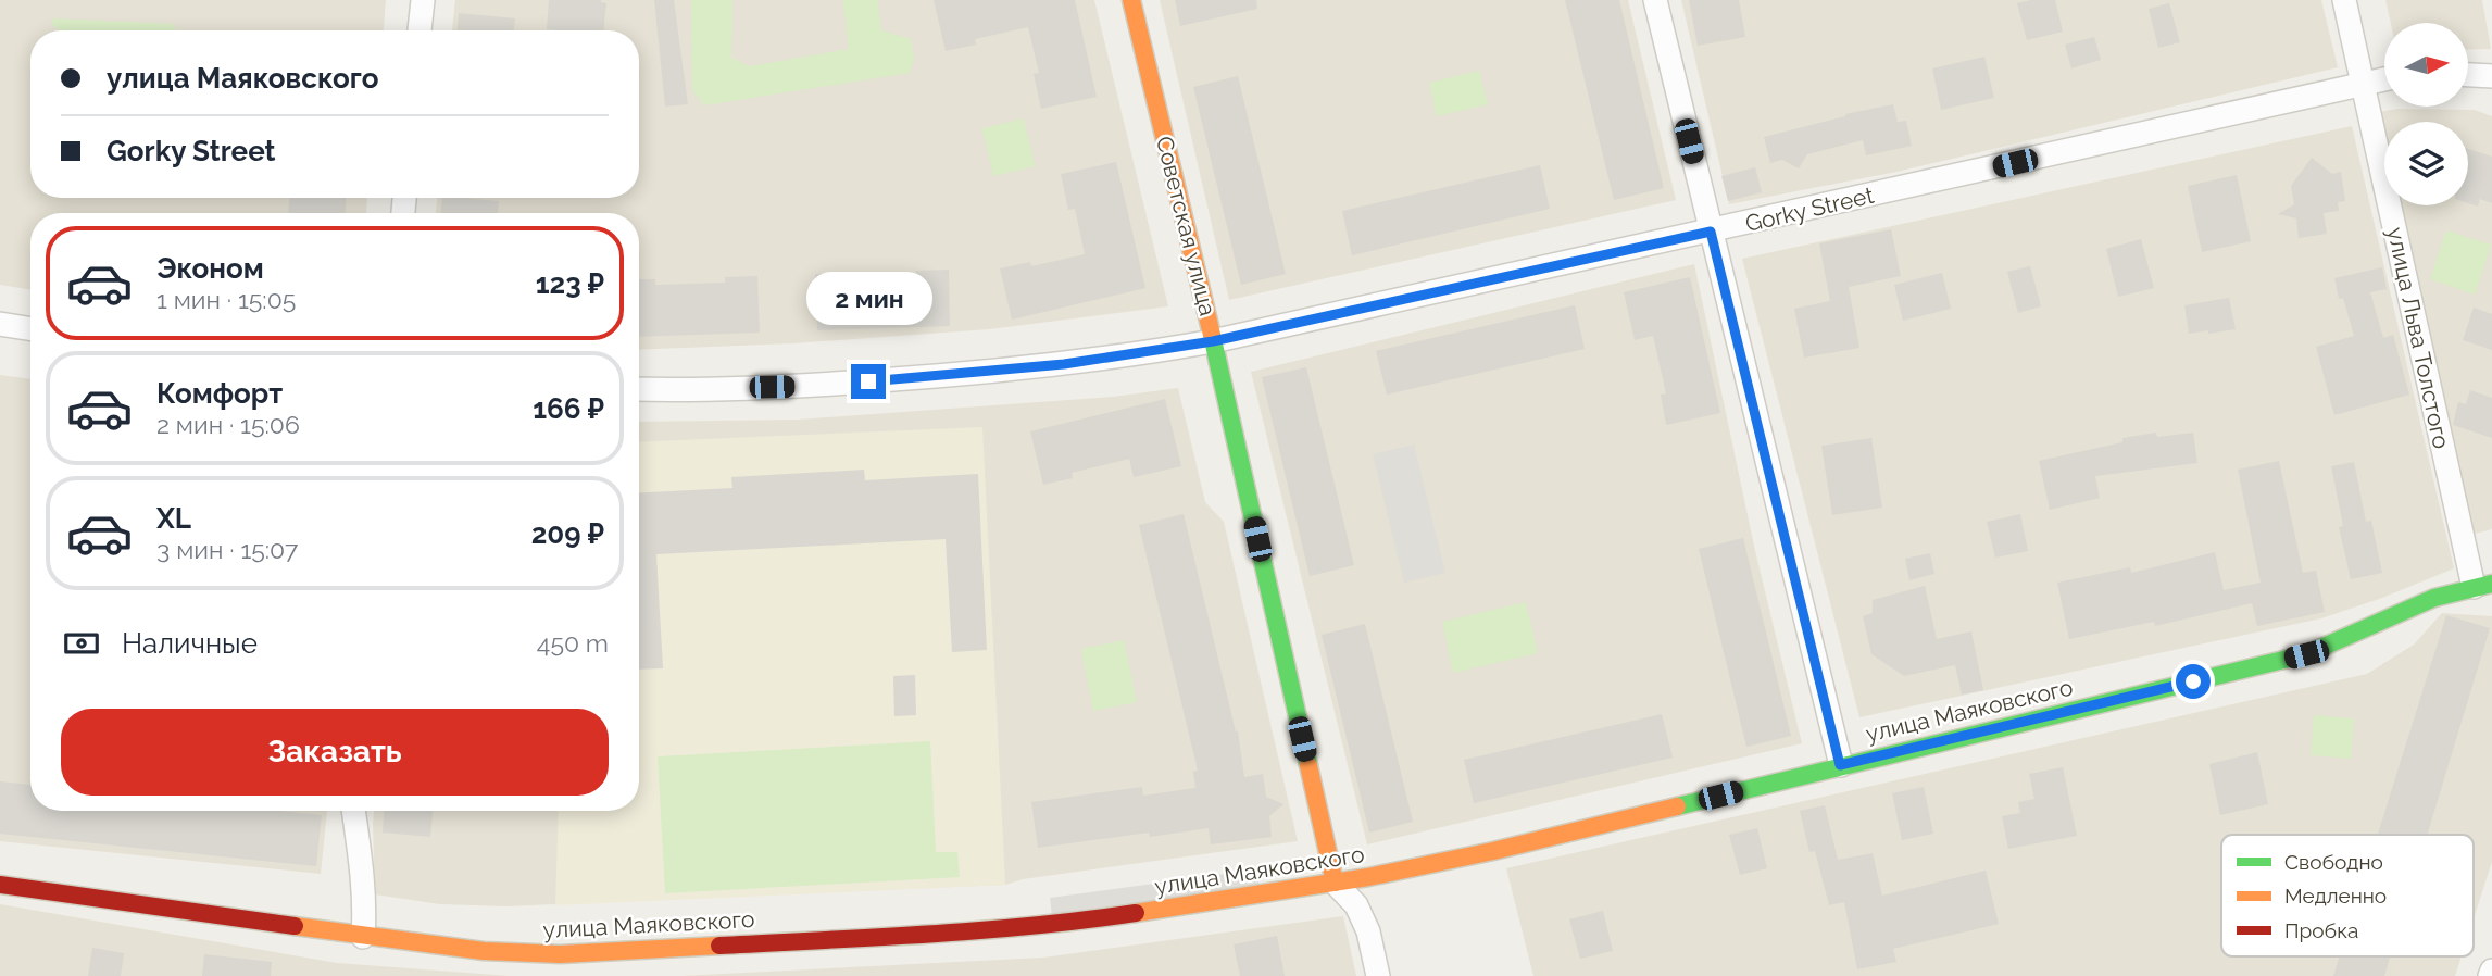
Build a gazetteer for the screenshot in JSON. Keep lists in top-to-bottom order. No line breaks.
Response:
{"streets":{"street":["Gorky Street","Советская улица","улица Льва Толстого","улица Маяковского"]},"crossings":[["Gorky Street","Советская улица"],["Gorky Street","улица Льва Толстого"],["Советская улица","улица Маяковского"],["улица Льва Толстого","улица Маяковского"]],"legend":["Свободно","Медленно","Пробка"],"north":"right","page":{"banner":["улица Маяковского","Gorky Street"],"list":[{"name":"Эконом","note":"1 мин · 15:05","value":"123 ₽"},{"name":"Комфорт","note":"2 мин · 15:06","value":"166 ₽"},{"name":"XL","note":"3 мин · 15:07","value":"209 ₽"}],"bubble":"2 мин","pay":["Наличные","450 m"],"buttons":"Заказать"}}
